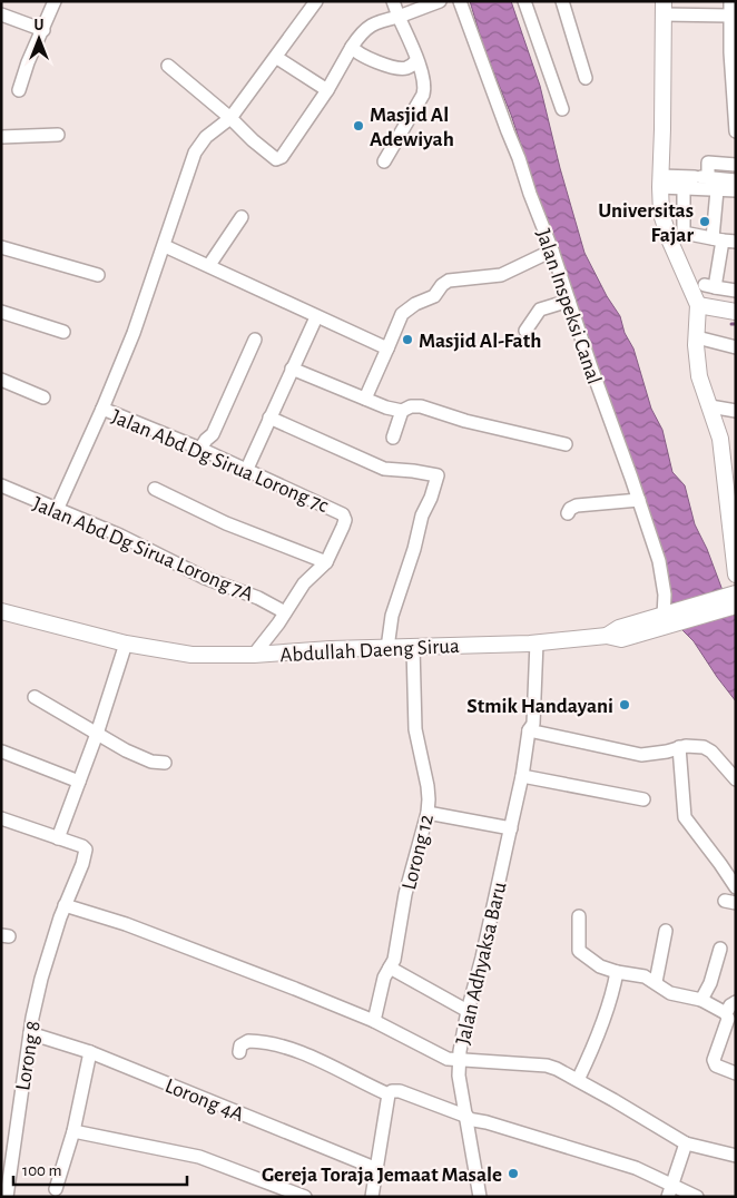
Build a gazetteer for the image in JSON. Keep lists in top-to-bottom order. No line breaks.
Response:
{"streets":{"main road":["Abdullah Daeng Sirua"],"street":["Jalan Inspeksi Canal","Jalan Abd Dg Sirua Lorong 7c","Jalan Abd Dg Sirua Lorong 7A","Lorong 12","Jalan Adhyaksa Baru","Lorong 8","Lorong 4A"]},"crossings":[["Jalan Inspeksi Canal","Abdullah Daeng Sirua"],["Abdullah Daeng Sirua","Lorong 12"],["Abdullah Daeng Sirua","Jalan Adhyaksa Baru"],["Lorong 8","Lorong 4A"]],"places":["Masjid Al Adewiyah","Universitas Fajar","Masjid Al-Fath","Stmik Handayani","Gereja Toraja Jemaat Masale"],"scale_bar":"100 m","north":"top"}
